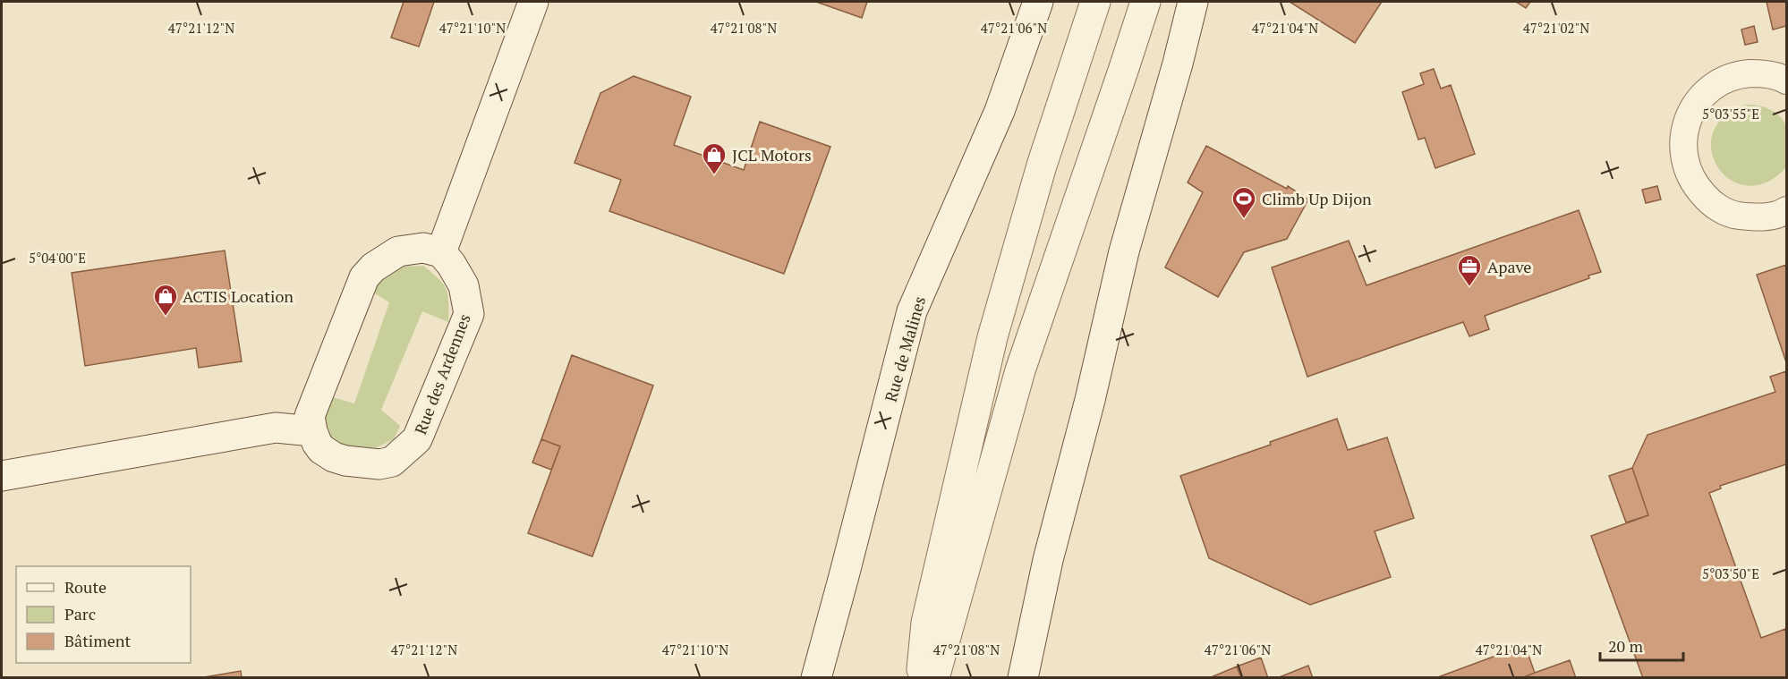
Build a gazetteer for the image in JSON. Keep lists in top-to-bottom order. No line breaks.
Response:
{"streets":{"main road":["Rue de Malines","Rue des Ardennes"]},"places":{"shop":["JCL Motors","ACTIS Location"],"sports":["Climb Up Dijon"],"office":["Apave"]},"legend":["Route","Parc","Bâtiment"],"scale_bar":"20 m","coordinates":["47°21'12\"N","47°21'10\"N","47°21'08\"N","47°21'06\"N","47°21'04\"N","47°21'02\"N","5°03'55\"E","5°04'00\"E","5°03'50\"E"]}
